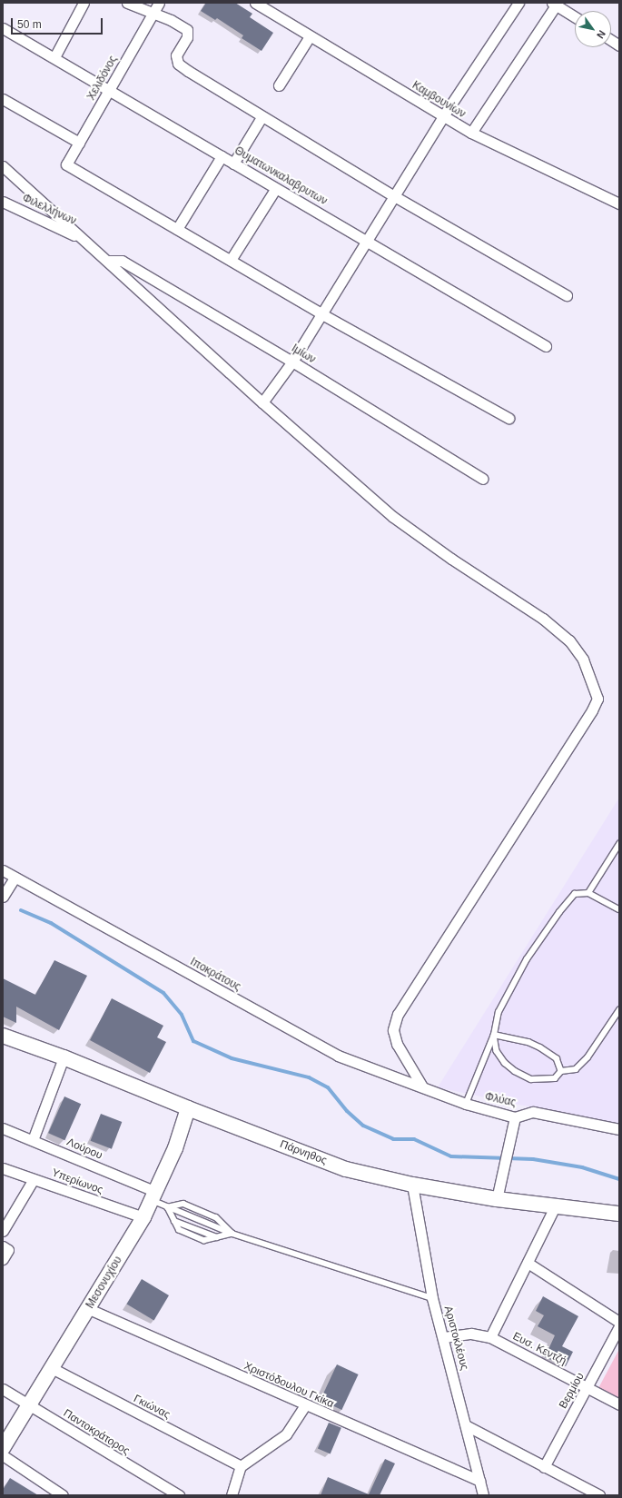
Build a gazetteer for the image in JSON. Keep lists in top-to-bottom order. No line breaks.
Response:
{"streets":{"main road":["Πάρνηθος","Μεσονυχίου"],"street":["Χελιδόνος","Καμβουνίων","Θυματωνκαλαβρυτων","Φιλελλήνων","Ιμίων","Ιποκράτους","Φλύας","Λούρου","Υπερίωνος","Αριστοκλέους","Ευσ. Κεντζή","Χριστόδουλου Γκίκα","Βερμίου","Γκιώνας","Παντοκράτορος"]},"crossings":[["Χελιδόνος","Θυματωνκαλαβρυτων"],["Ιποκράτους","Φλύας"],["Λούρου","Μεσονυχίου"],["Πάρνηθος","Μεσονυχίου"],["Πάρνηθος","Αριστοκλέους"],["Υπερίωνος","Μεσονυχίου"],["Μεσονυχίου","Χριστόδουλου Γκίκα"],["Μεσονυχίου","Γκιώνας"],["Μεσονυχίου","Παντοκράτορος"],["Αριστοκλέους","Ευσ. Κεντζή"],["Αριστοκλέους","Χριστόδουλου Γκίκα"],["Ευσ. Κεντζή","Βερμίου"]],"scale_bar":"50 m","north":"bottom right"}
